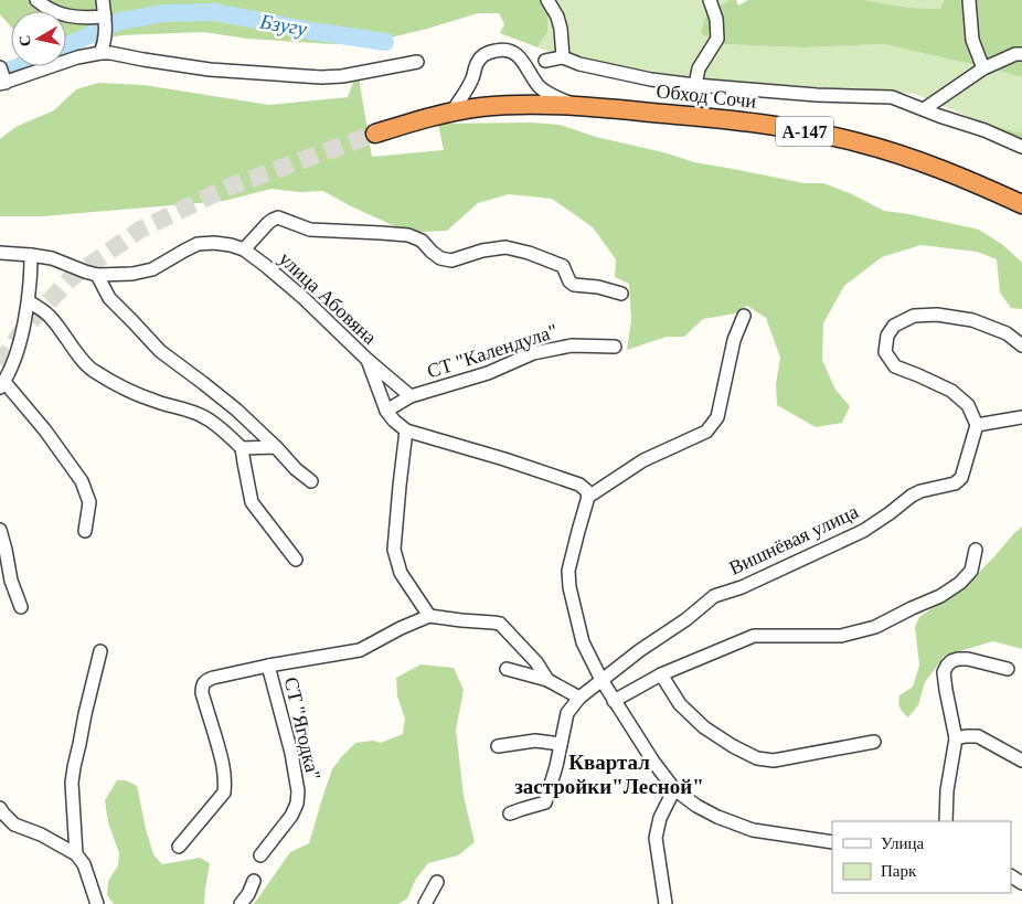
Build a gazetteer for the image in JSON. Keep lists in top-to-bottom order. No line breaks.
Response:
{"streets":{"highway":["Обход Сочи","А-147"],"street":["улица Абовяна","СТ \"Календула\"","Вишнёвая улица","СТ \"Ягодка\""]},"crossings":[["улица Абовяна","СТ \"Календула\""]],"districts":["Квартал застройки\"Лесной\""],"water":["Бзугу"],"legend":["Улица","Парк"],"north":"left"}
